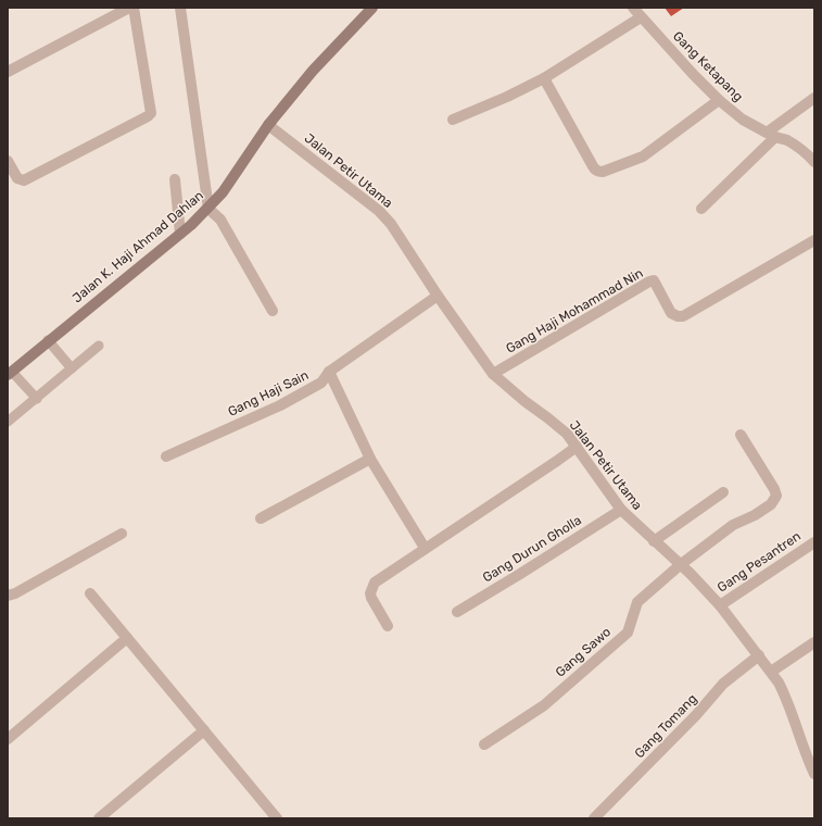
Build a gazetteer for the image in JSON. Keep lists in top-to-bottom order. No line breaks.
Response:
{"streets":{"main road":["Jalan K. Haji Ahmad Dahlan"],"street":["Gang Ketapang","Jalan Petir Utama","Gang Haji Mohammad Nin","Gang Haji Sain","Gang Durun Gholla","Gang Pesantren","Gang Sawo","Gang Tomang"]},"crossings":[["Jalan Petir Utama","Jalan K. Haji Ahmad Dahlan"],["Jalan Petir Utama","Gang Haji Mohammad Nin"],["Jalan Petir Utama","Gang Haji Sain"],["Jalan Petir Utama","Gang Durun Gholla"],["Jalan Petir Utama","Gang Pesantren"],["Jalan Petir Utama","Gang Sawo"],["Jalan Petir Utama","Gang Tomang"]]}
